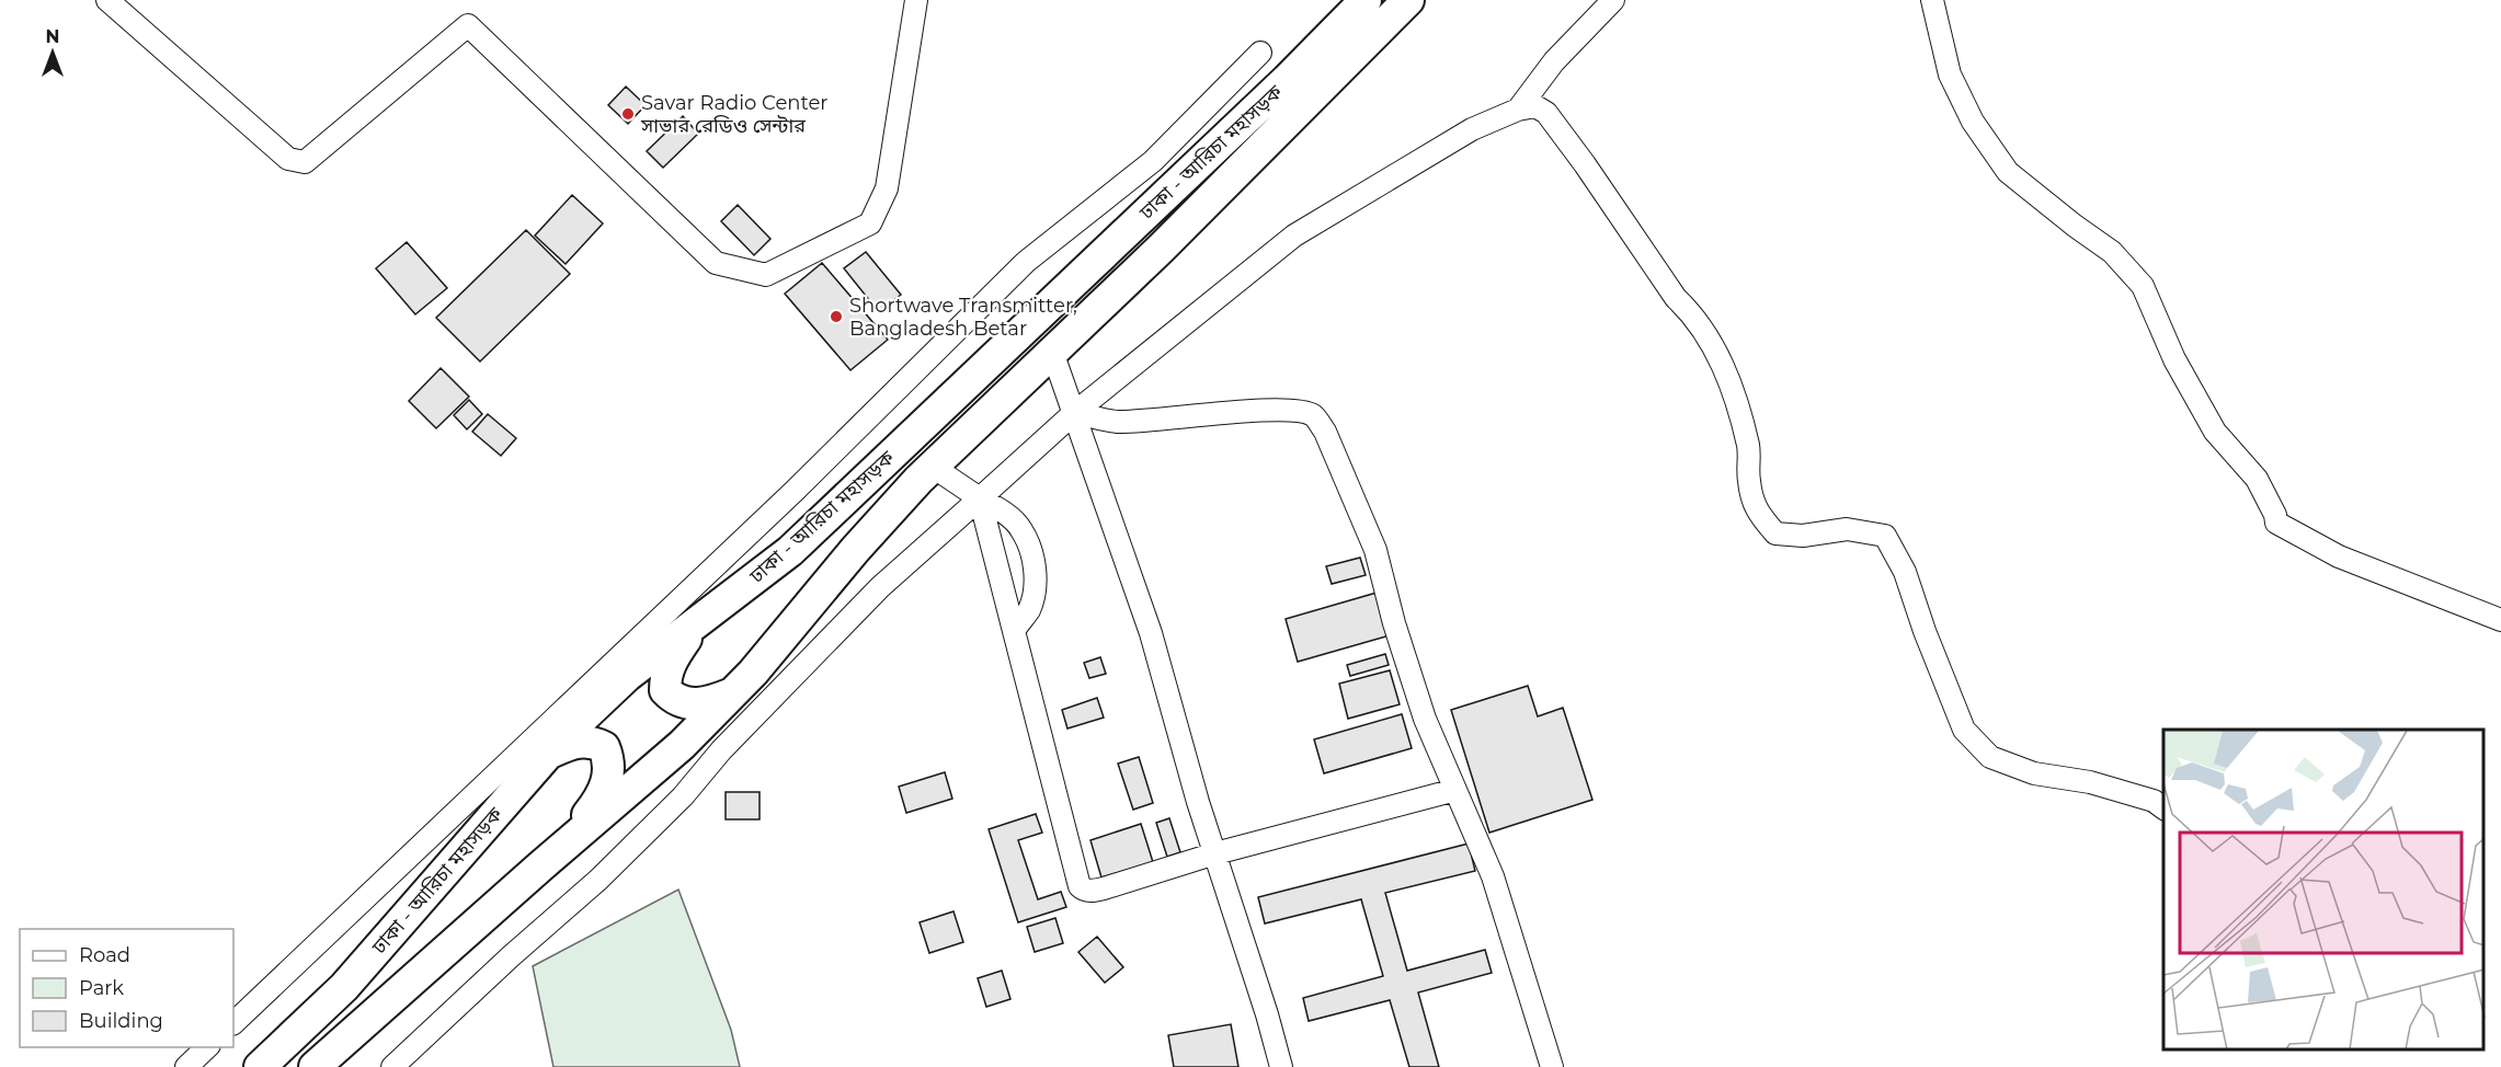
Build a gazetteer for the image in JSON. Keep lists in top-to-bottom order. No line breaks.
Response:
{"streets":{"highway":["ঢাকা - আরিচা মহাসড়ক"]},"places":["Savar Radio Center সাভার রেডিও সেন্টার","Shortwave Transmitter, Bangladesh Betar"],"legend":["Road","Park","Building"],"north":"top"}
